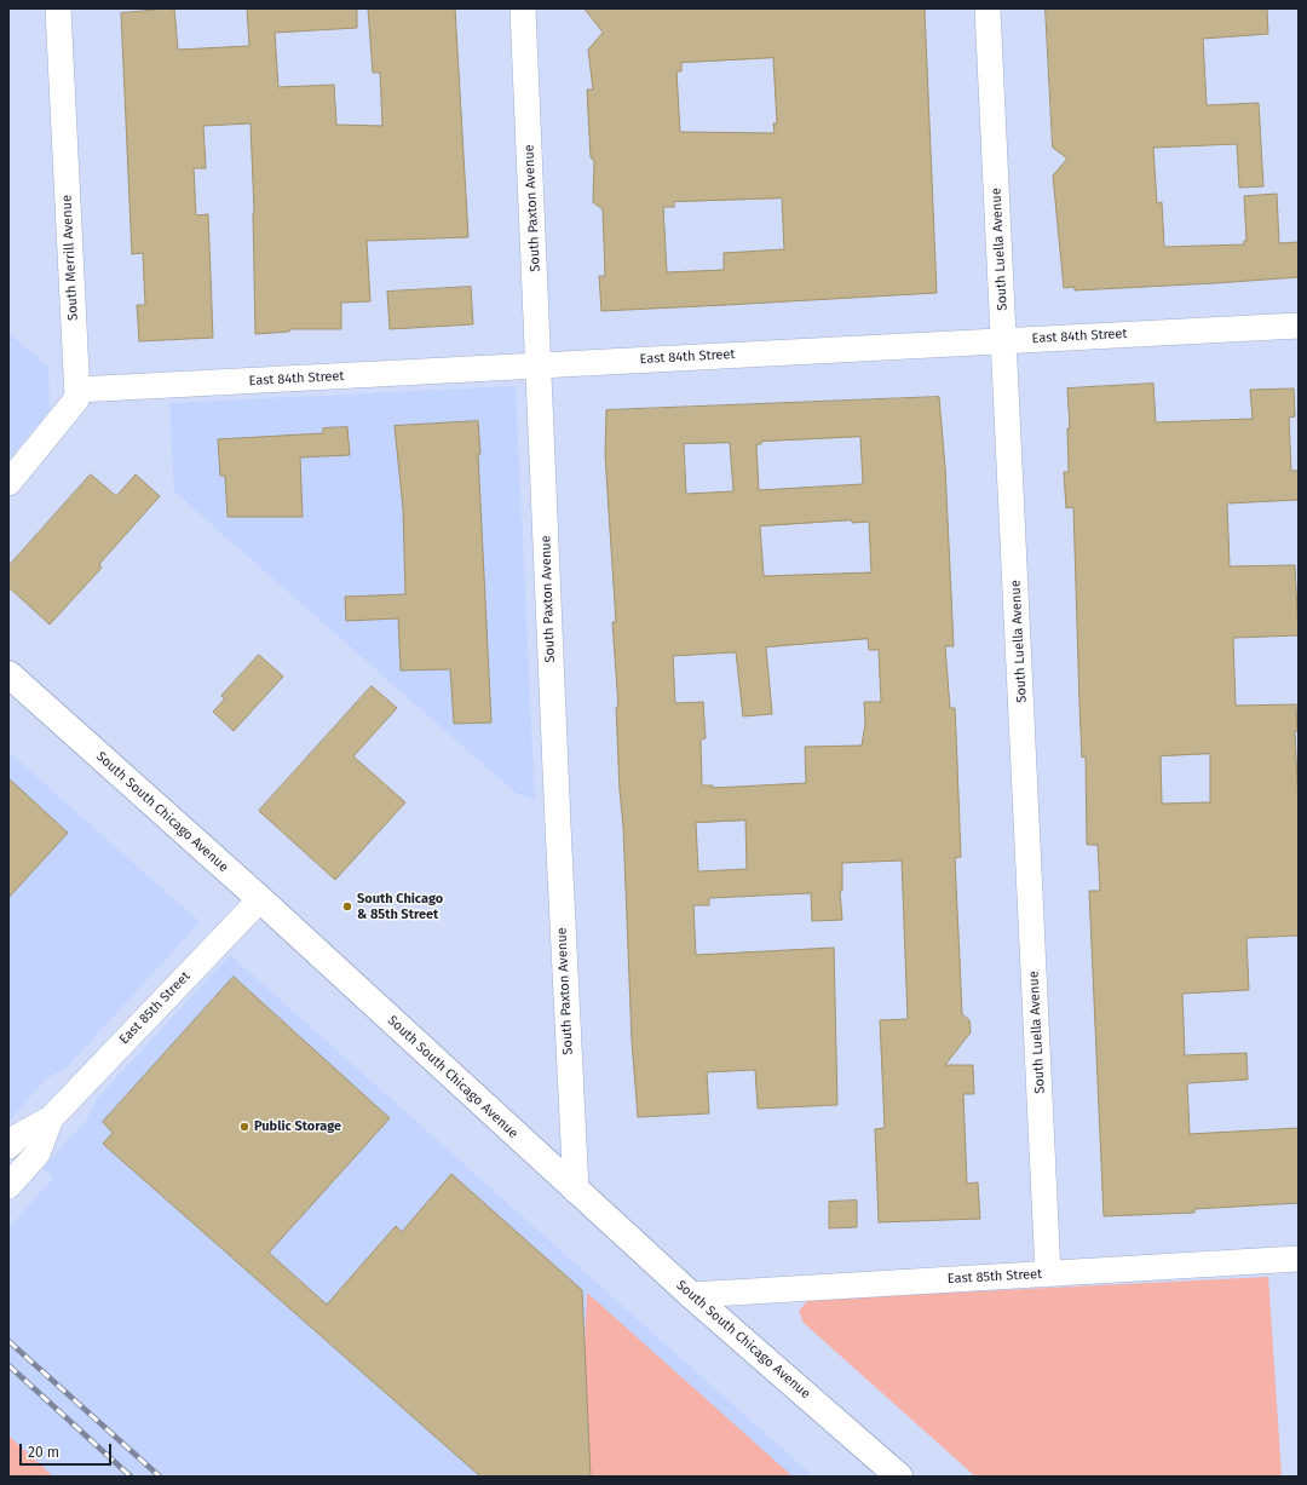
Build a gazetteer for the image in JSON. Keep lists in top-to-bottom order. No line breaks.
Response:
{"streets":{"main road":["South South Chicago Avenue"],"street":["South Paxton Avenue","South Luella Avenue","South Merrill Avenue","East 84th Street","East 85th Street"]},"crossings":[["South Paxton Avenue","East 84th Street"],["South Paxton Avenue","South South Chicago Avenue"],["South Luella Avenue","East 84th Street"],["South Luella Avenue","East 85th Street"],["South Merrill Avenue","East 84th Street"],["South South Chicago Avenue","East 85th Street"]],"places":["South Chicago & 85th Street","Public Storage"],"scale_bar":"20 m"}
